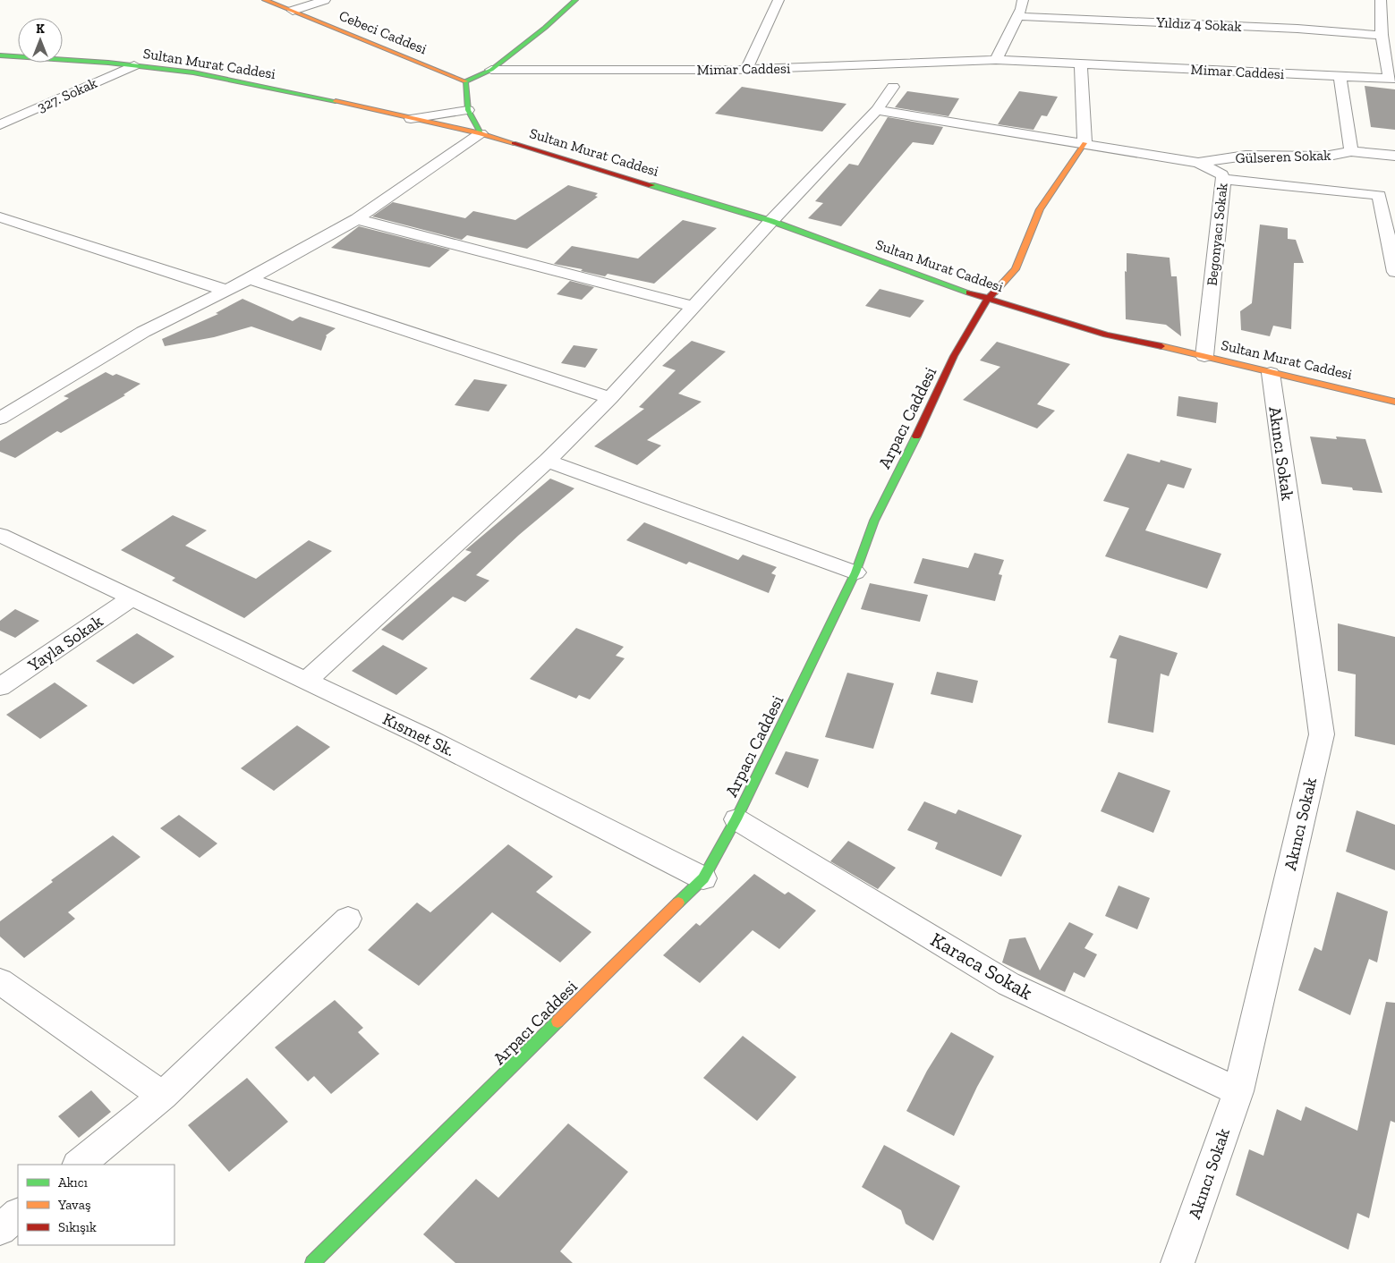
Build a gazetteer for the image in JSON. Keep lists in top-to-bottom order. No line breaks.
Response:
{"streets":{"street":["Yıldız 4 Sokak","Cebeci Caddesi","Sultan Murat Caddesi","Mimar Caddesi","327. Sokak","Gülseren Sokak","Begonyacı Sokak","Arpacı Caddesi","Akıncı Sokak","Yayla Sokak","Kısmet Sk.","Karaca Sokak"]},"crossings":[["Sultan Murat Caddesi","327. Sokak"],["Sultan Murat Caddesi","Begonyacı Sokak"],["Sultan Murat Caddesi","Arpacı Caddesi"],["Sultan Murat Caddesi","Akıncı Sokak"],["Gülseren Sokak","Begonyacı Sokak"],["Begonyacı Sokak","Arpacı Caddesi"],["Arpacı Caddesi","Kısmet Sk."],["Arpacı Caddesi","Karaca Sokak"],["Akıncı Sokak","Karaca Sokak"],["Yayla Sokak","Kısmet Sk."]],"legend":["Akıcı","Yavaş","Sıkışık"],"north":"top"}
